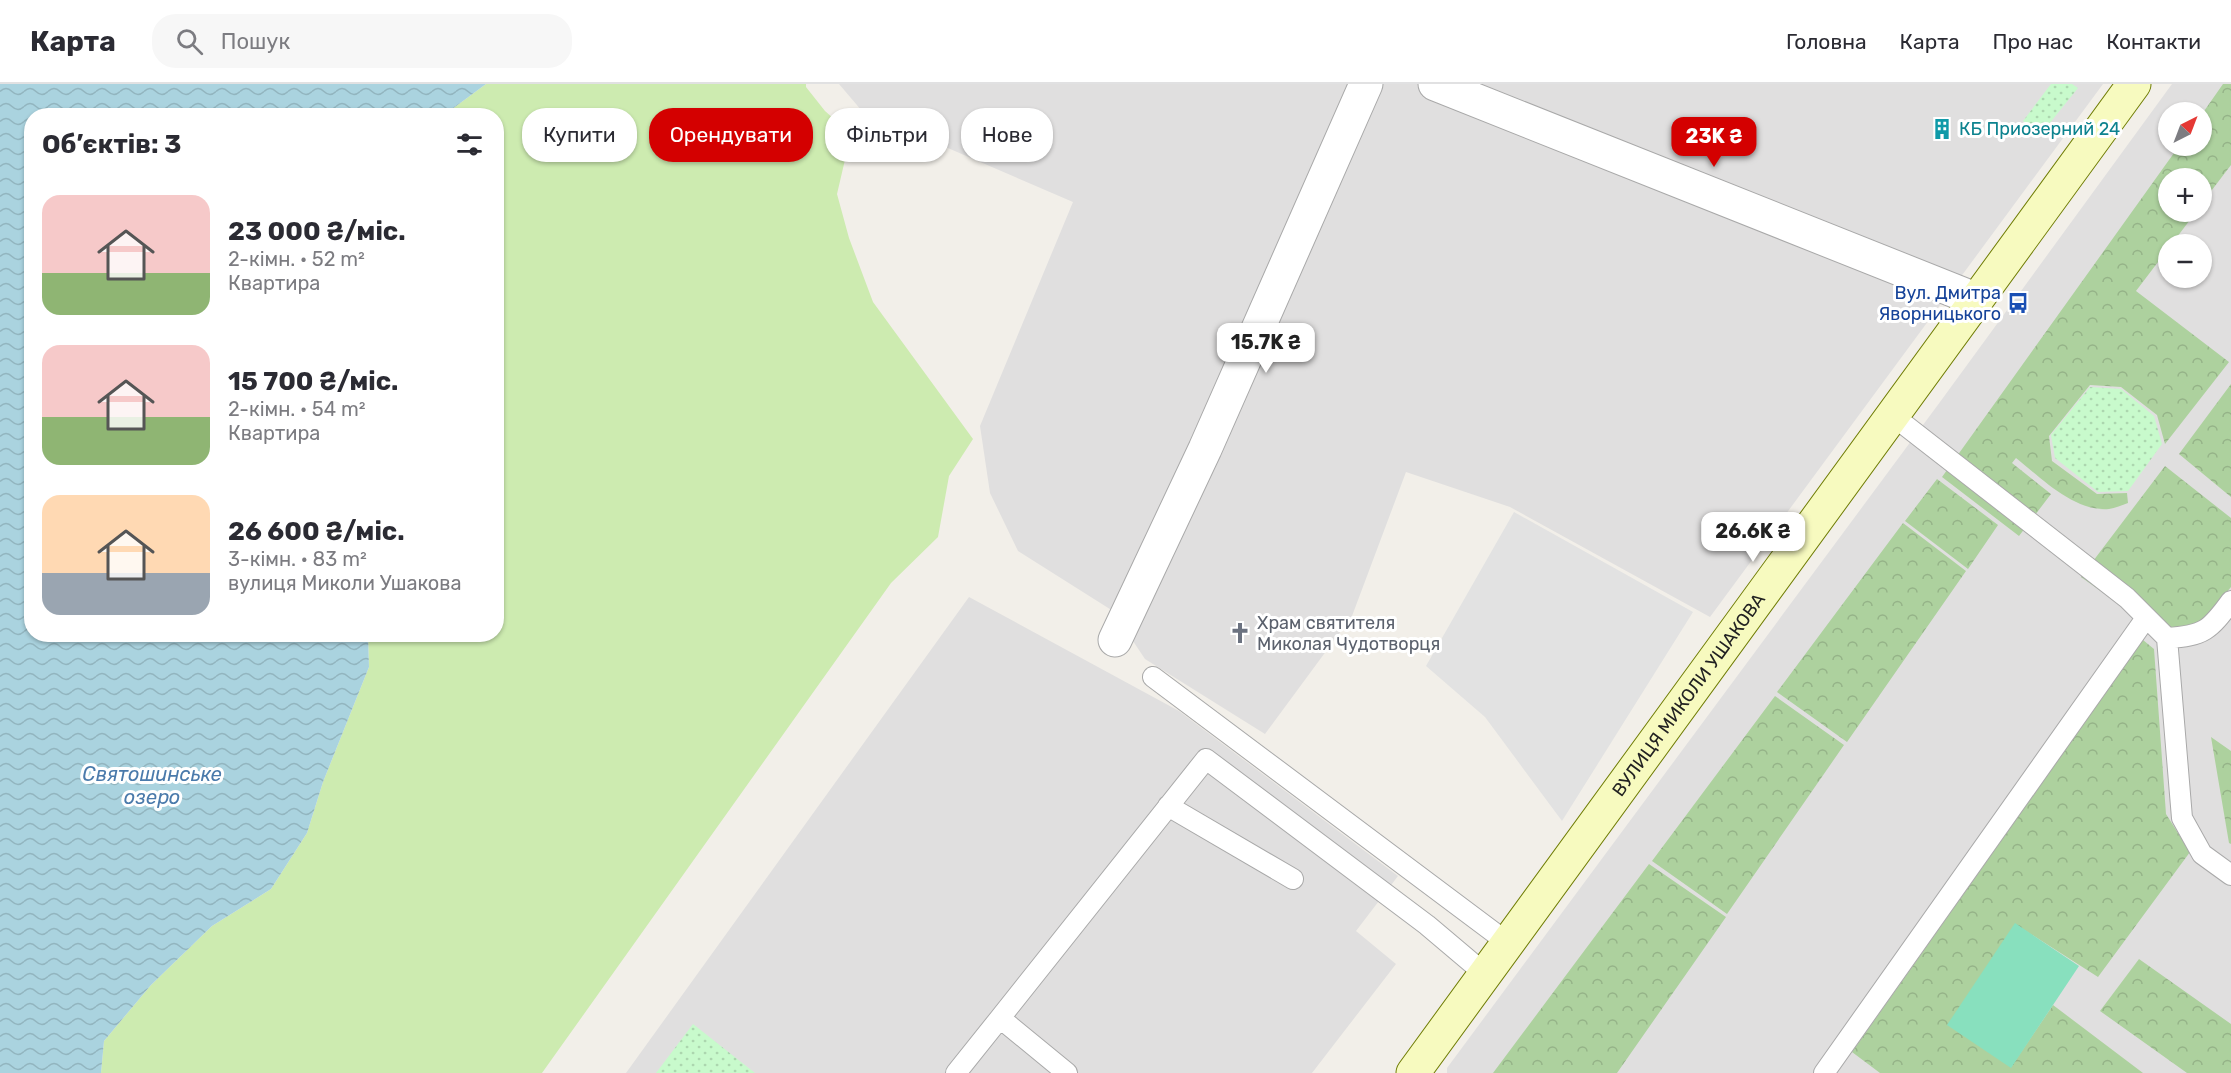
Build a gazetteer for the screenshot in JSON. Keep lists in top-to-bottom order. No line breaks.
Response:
{"streets":{"street":["ВУЛИЦЯ МИКОЛИ УШАКОВА"]},"water":["Святошинське озеро"],"places":{"building":["КБ Приозерний 24"],"bus stop":["Вул. Дмитра Яворницького"],"church":["Храм святителя Миколая Чудотворця"]},"north":"top right","page":{"header":"Карта","search":"Пошук","nav":["Головна","Карта","Про нас","Контакти"],"map_buttons":["+","−"],"chip":["Купити","Орендувати","Фільтри","Нове"],"heading":"Об’єктів: 3","price":["23K ₴","15.7K ₴","26.6K ₴"],"list":[{"name":"23 000 ₴/міс.","note":"2-кімн. · 52 m² · Квартира"},{"name":"15 700 ₴/міс.","note":"2-кімн. · 54 m² · Квартира"},{"name":"26 600 ₴/міс.","note":"3-кімн. · 83 m² · вулиця Миколи Ушакова"}]}}
